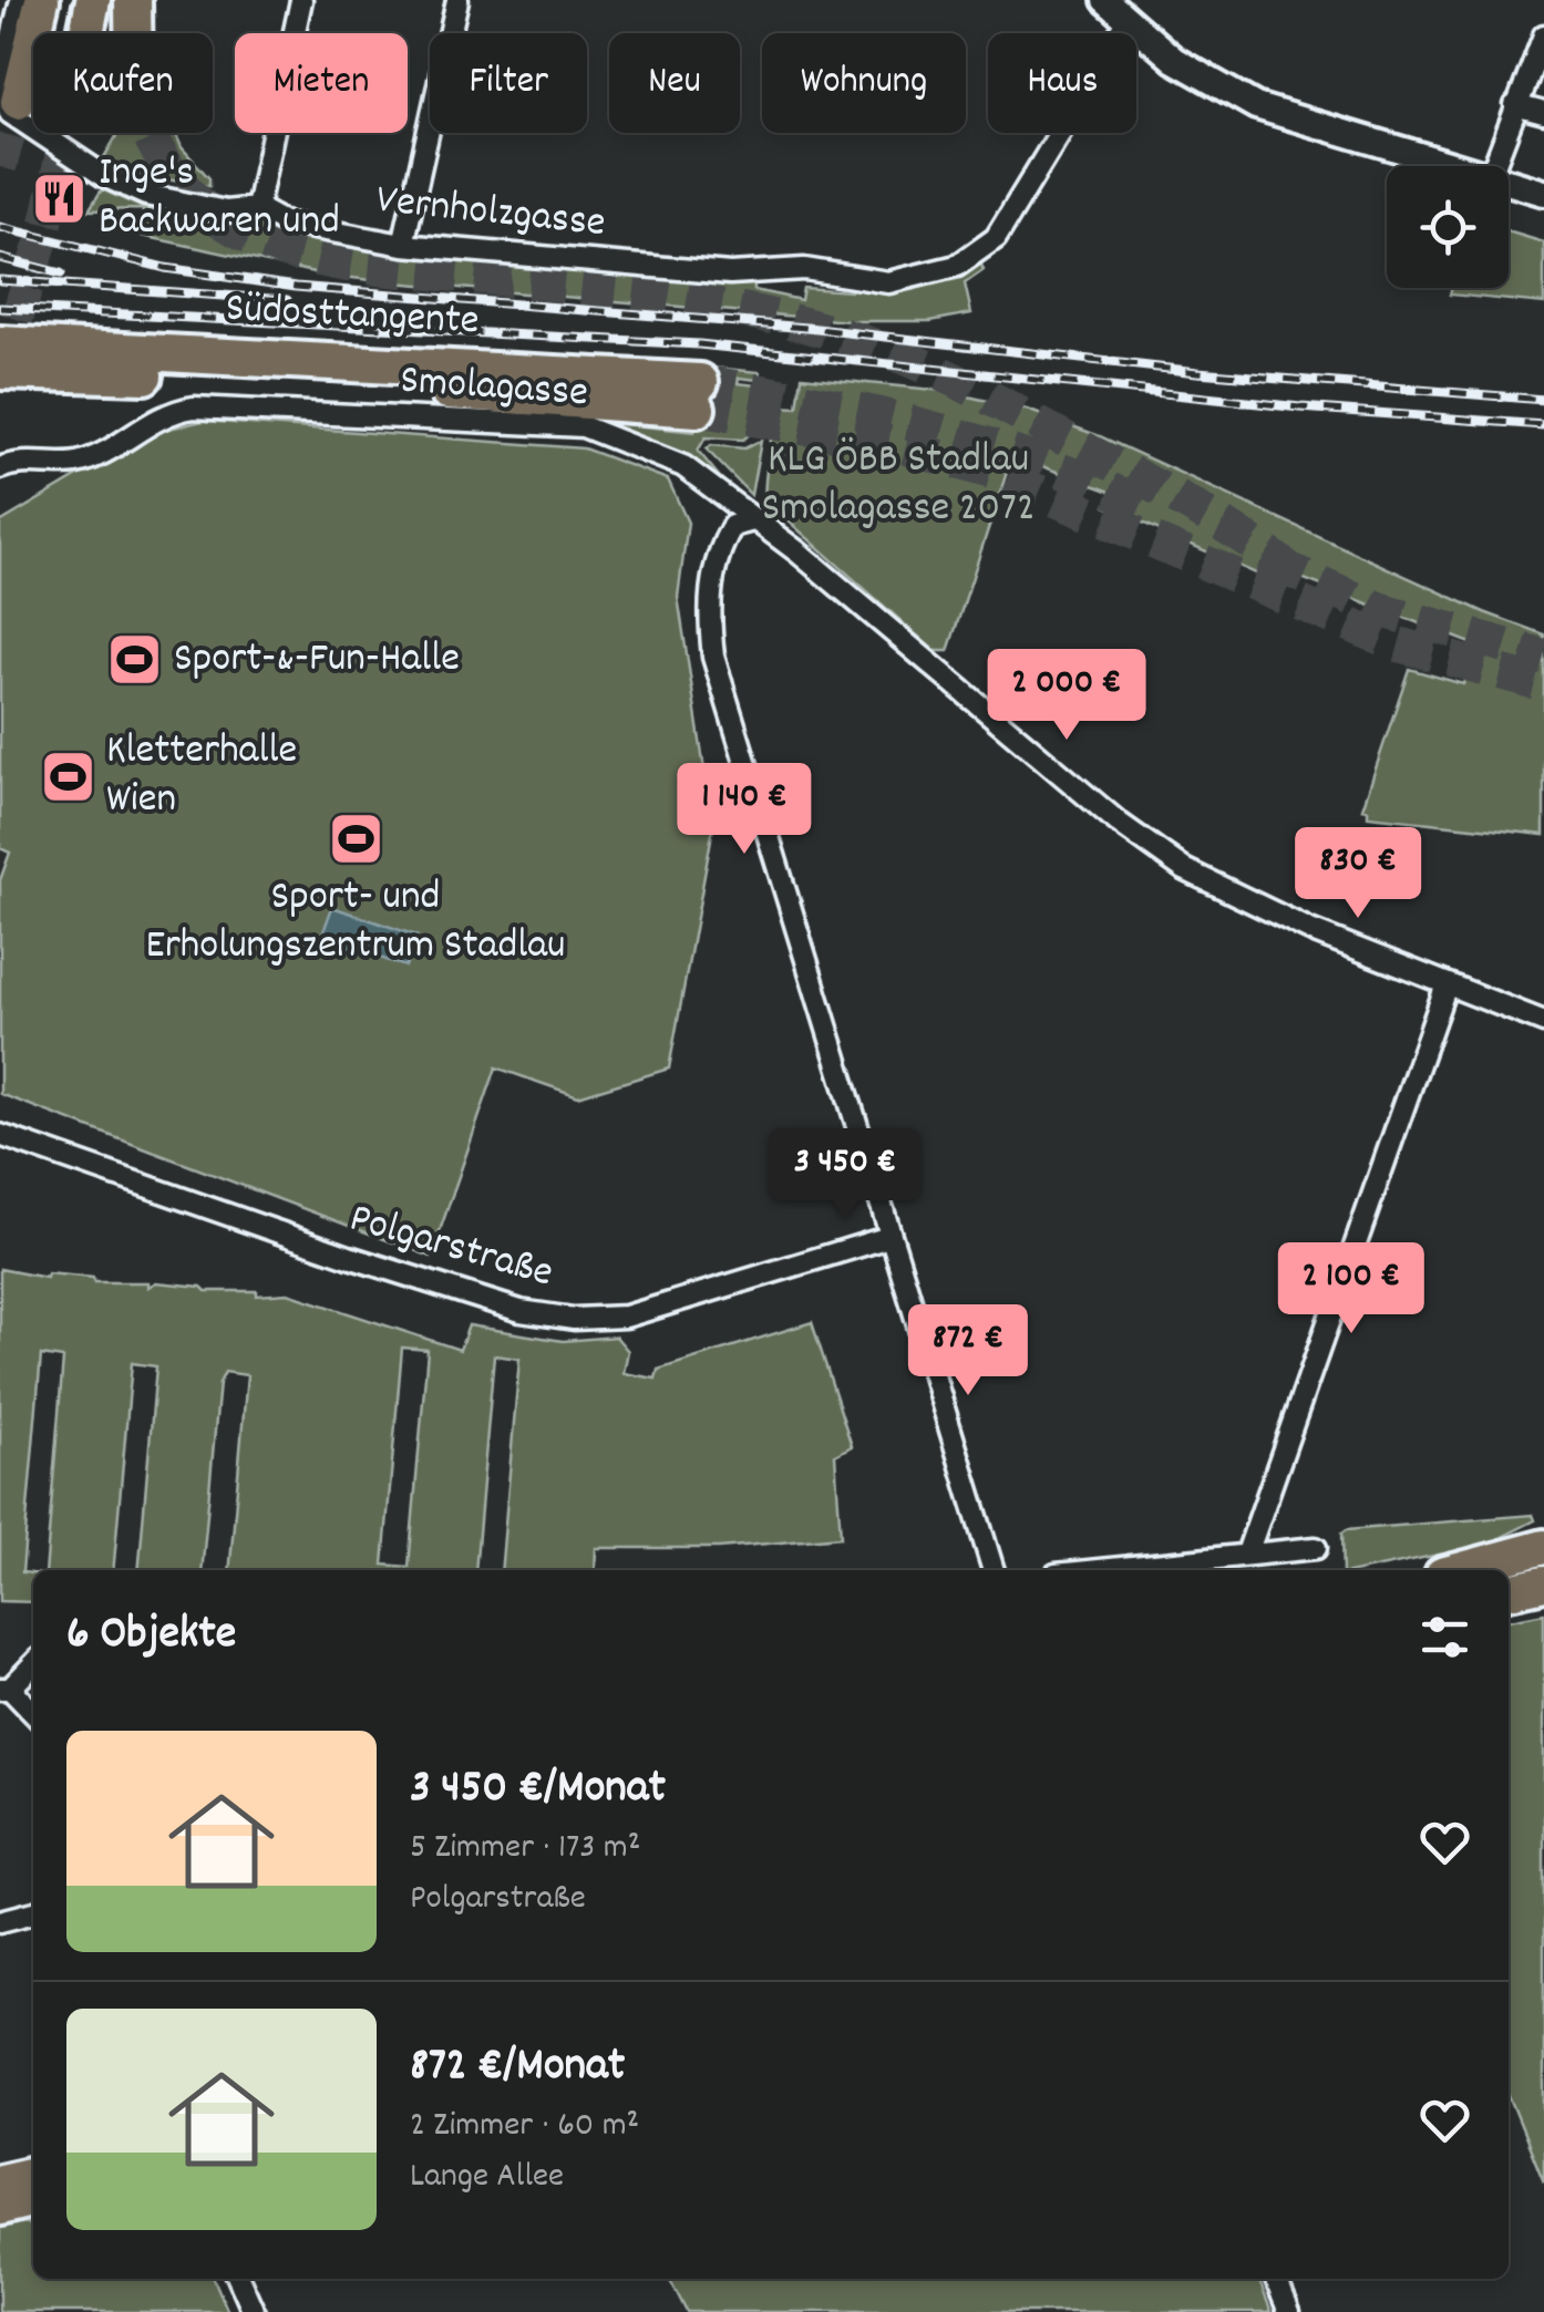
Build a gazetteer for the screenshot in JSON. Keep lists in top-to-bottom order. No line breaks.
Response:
{"streets":{"highway":["Südosttangente"],"street":["Vernholzgasse","Smolagasse","Polgarstraße"]},"parks":["KLG ÖBB Stadlau Smolagasse 2072"],"places":{"restaurant":["Inge's Backwaren und"],"sports":["Sport-&-Fun-Halle","Kletterhalle Wien","Sport- und Erholungszentrum Stadlau"]},"page":{"chip":["Kaufen","Mieten","Filter","Neu","Wohnung","Haus"],"price":["2 000 €","1 140 €","830 €","3 450 €","2 100 €","872 €"],"heading":"6 Objekte","list":[{"name":"3 450 €/Monat","note":"5 Zimmer · 173 m² · Polgarstraße"},{"name":"872 €/Monat","note":"2 Zimmer · 60 m² · Lange Allee"}]}}
